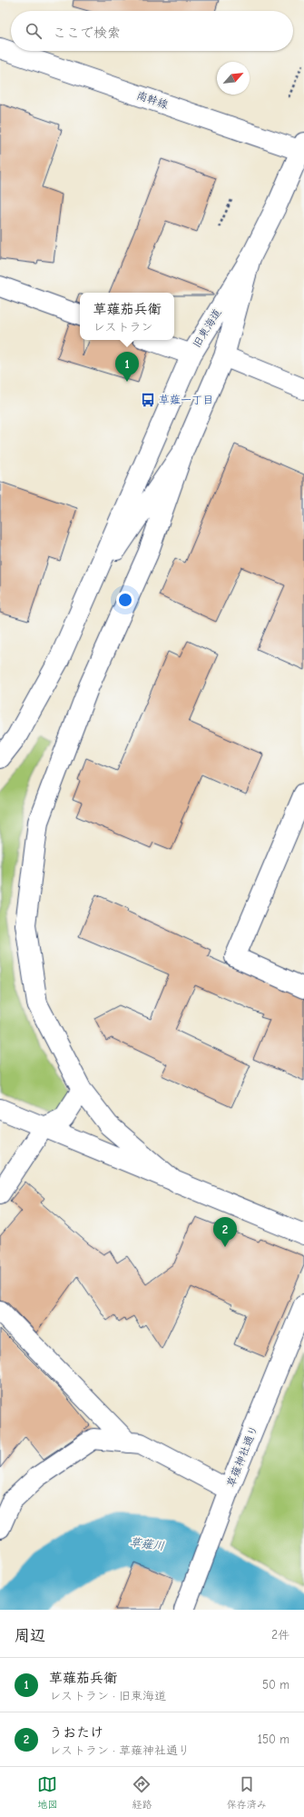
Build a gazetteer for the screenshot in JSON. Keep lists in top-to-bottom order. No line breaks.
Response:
{"streets":{"street":["南幹線","旧東海道","草薙神社通り"]},"water":["草薙川"],"places":{"bus stop":["草薙一丁目"]},"north":"top right","page":{"search":"ここで検索","popup":["草薙茄兵衛","レストラン"],"pins":["1","2"],"heading":["周辺","2件"],"list":[{"mark":"1","name":"草薙茄兵衛","note":"レストラン · 旧東海道","value":"50 m"},{"mark":"2","name":"うおたけ","note":"レストラン · 草薙神社通り","value":"150 m"}],"nav":["地図","経路","保存済み"]}}
